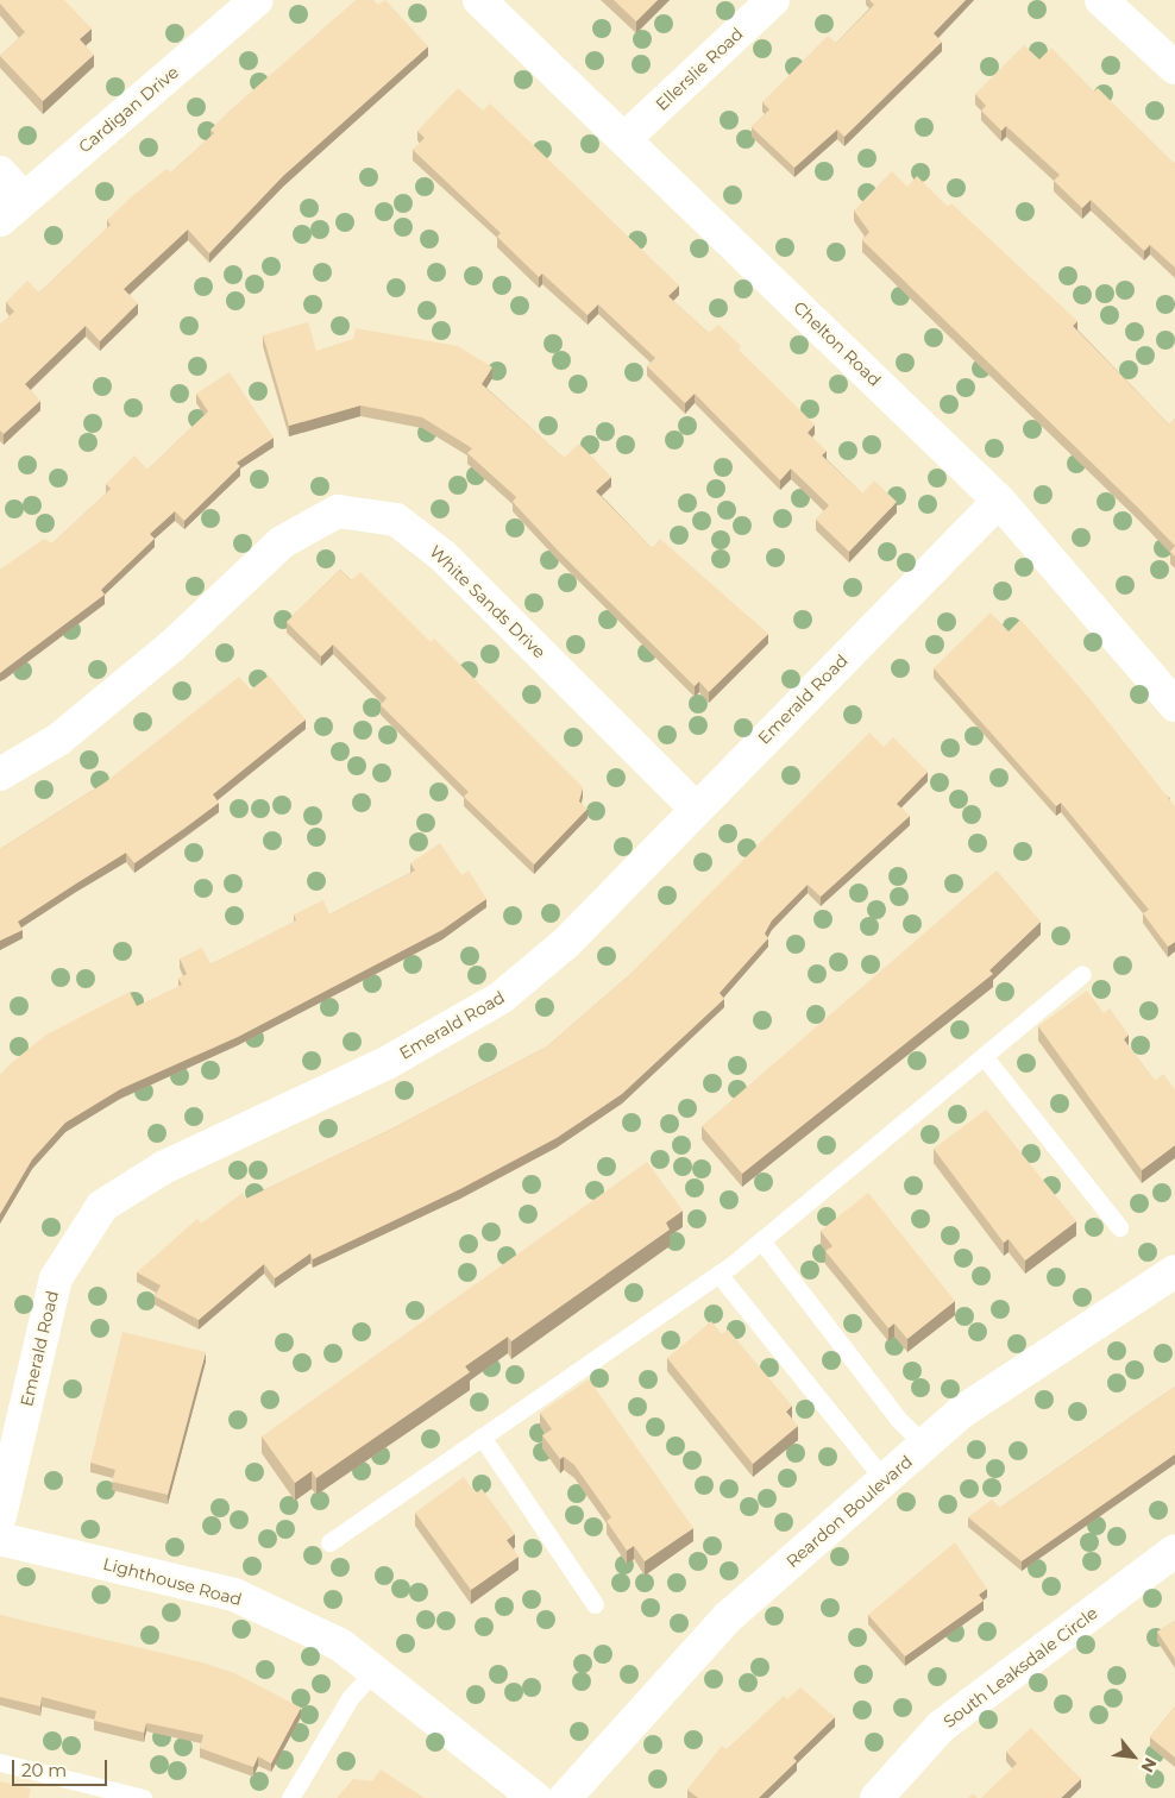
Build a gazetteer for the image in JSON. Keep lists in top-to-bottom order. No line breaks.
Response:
{"streets":{"street":["Ellerslie Road","Cardigan Drive","Chelton Road","White Sands Drive","Emerald Road","Reardon Boulevard","Lighthouse Road","South Leaksdale Circle"]},"crossings":[["Ellerslie Road","Chelton Road"],["Chelton Road","Emerald Road"],["White Sands Drive","Emerald Road"]],"scale_bar":"20 m","north":"bottom right"}
